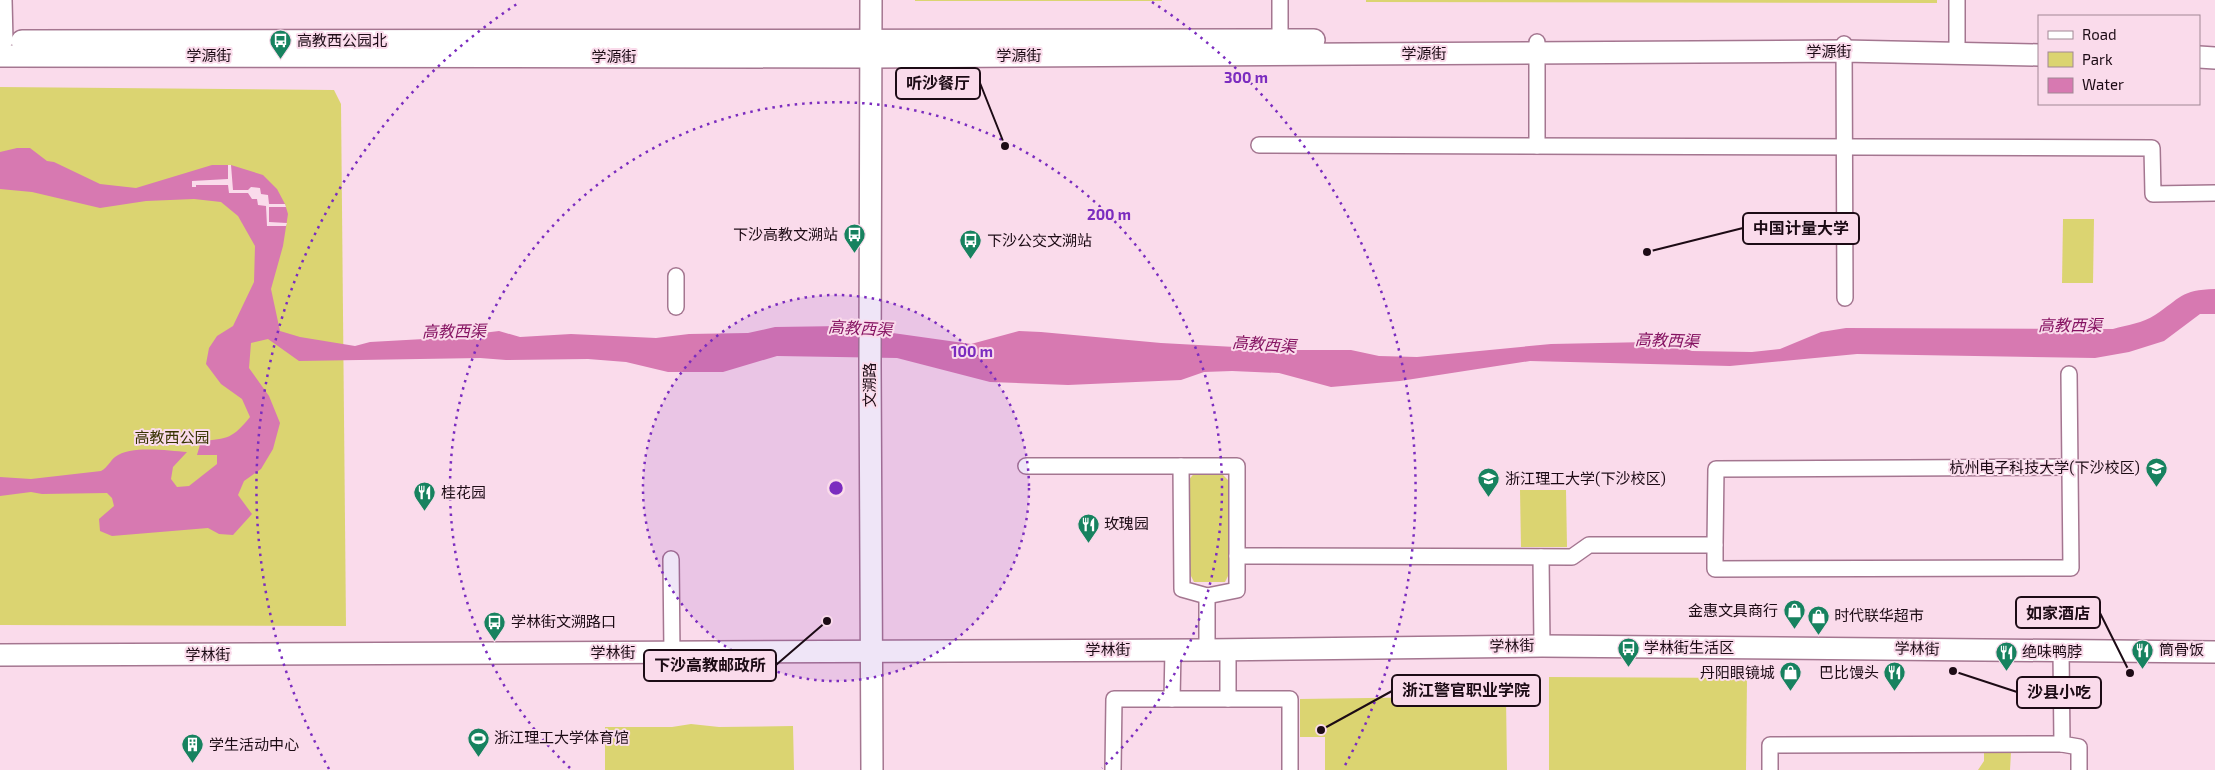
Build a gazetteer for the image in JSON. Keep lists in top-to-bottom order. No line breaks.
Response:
{"streets":{"main road":["学源街","文溯路","学林街"]},"crossings":[["学源街","文溯路"],["文溯路","学林街"]],"water":["高教西渠"],"parks":["高教西公园"],"places":{"bus stop":["高教西公园北","下沙高教文溯站","下沙公交文溯站","学林街文溯路口","学林街生活区"],"other":["听沙餐厅","中国计量大学","下沙高教邮政所","沙县小吃","如家酒店","浙江警官职业学院"],"school or university":["杭州电子科技大学(下沙校区)","浙江理工大学(下沙校区)"],"restaurant":["桂花园","玫瑰园","筒骨饭","绝味鸭脖","巴比馒头"],"shop":["金惠文具商行","时代联华超市","丹阳眼镜城"],"sports":["浙江理工大学体育馆"],"building":["学生活动中心"]},"legend":["Road","Park","Water"],"rings":["300 m","200 m","100 m"]}
